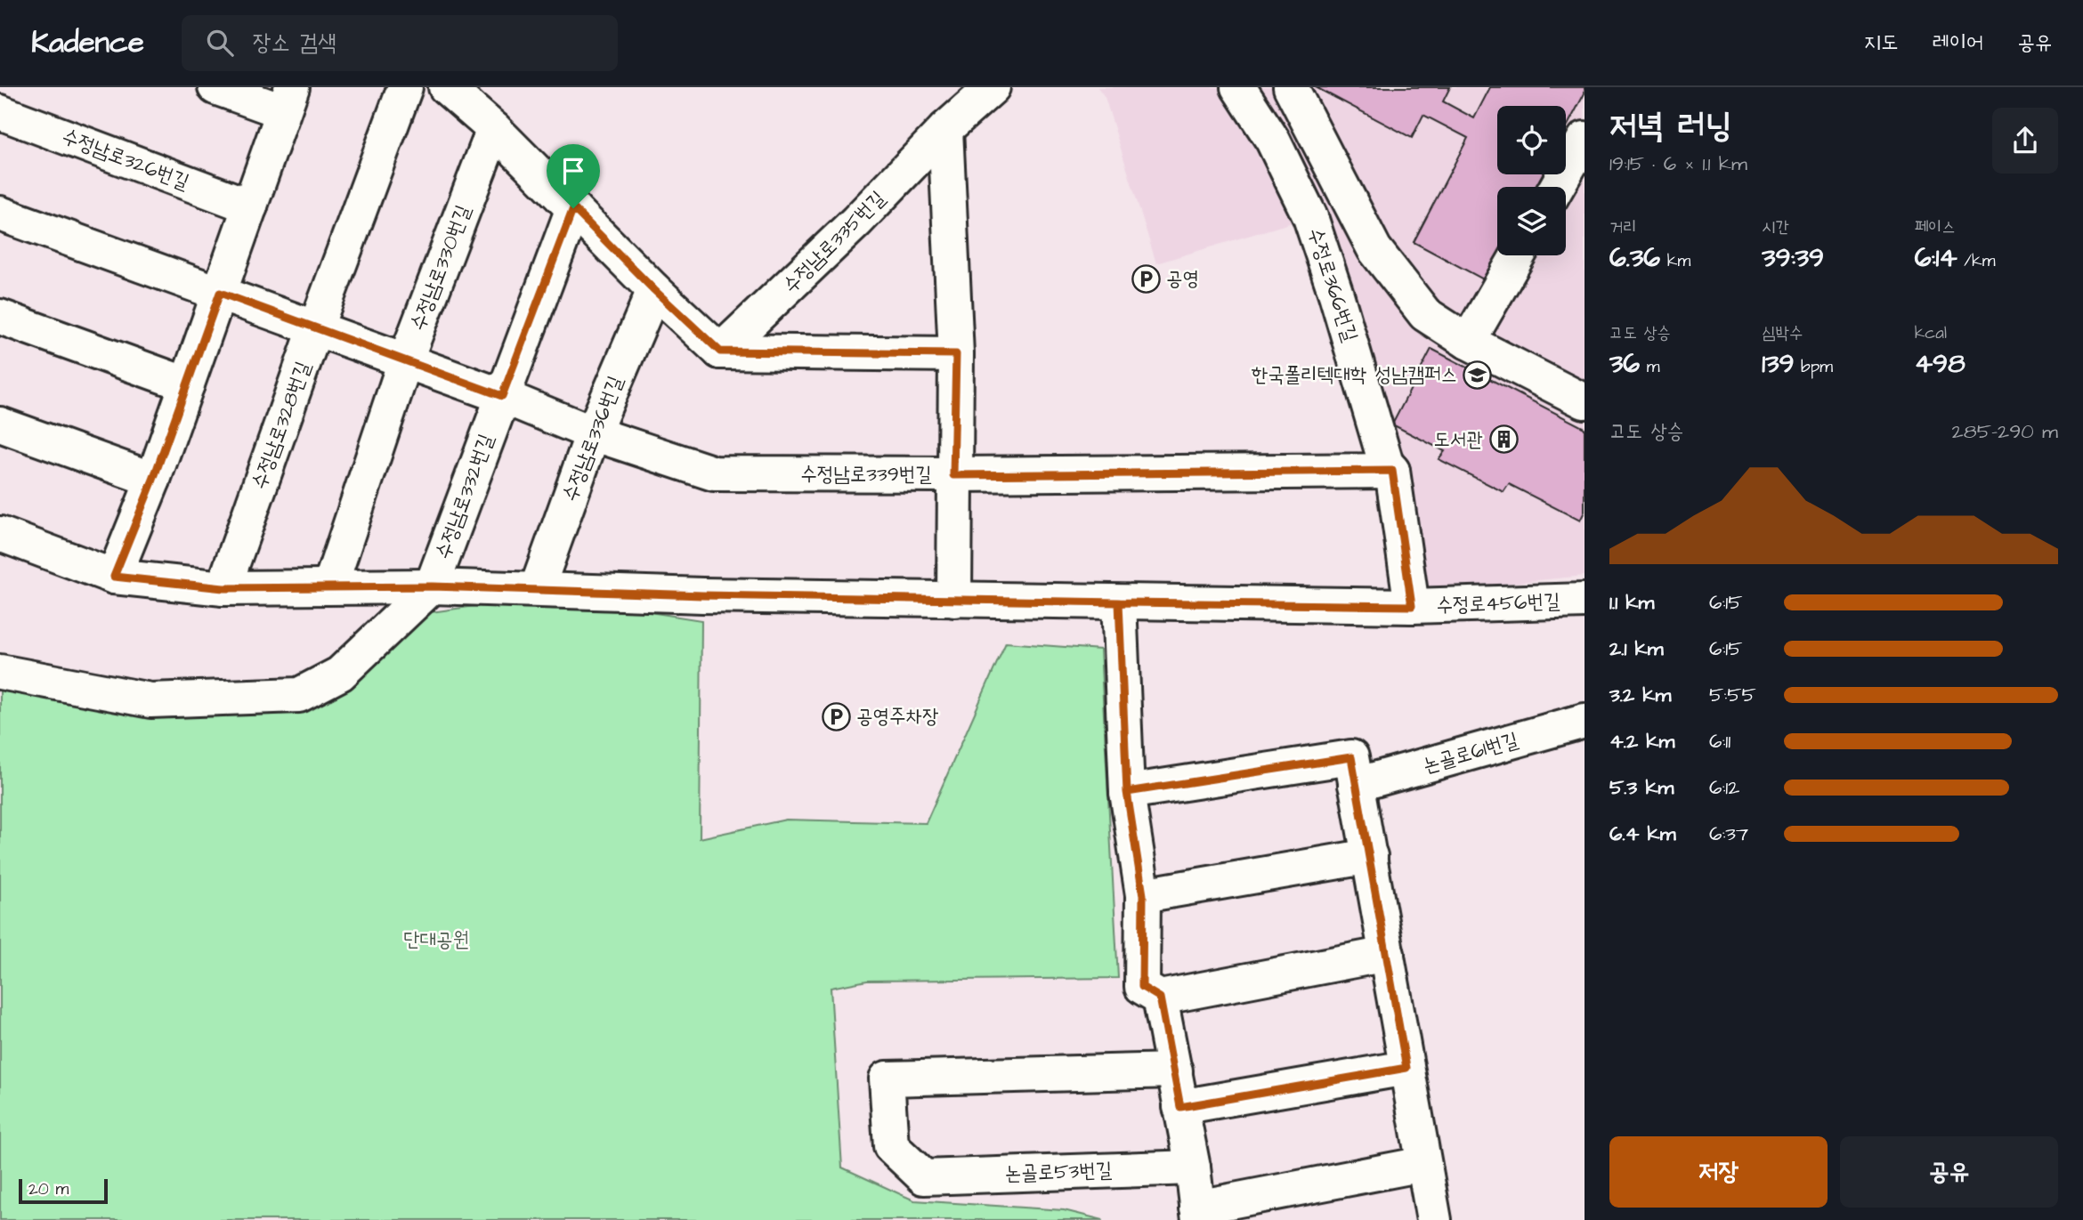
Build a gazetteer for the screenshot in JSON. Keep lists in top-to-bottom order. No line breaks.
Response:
{"streets":{"street":["수정남로326번길","수정남로335번길","수정남로330번길","수정로366번길","수정남로328번길","수정남로336번길","수정남로339번길","수정남로332번길","수정로456번길","논골로61번길","논골로53번길"]},"crossings":[["수정남로330번길","수정남로339번길"],["수정남로330번길","수정로456번길"],["수정로366번길","수정남로339번길"],["수정로366번길","수정로456번길"],["수정남로328번길","수정남로339번길"],["수정남로328번길","수정로456번길"],["수정남로336번길","수정남로339번길"],["수정남로336번길","수정로456번길"],["수정남로339번길","수정남로332번길"],["수정남로332번길","수정로456번길"]],"parks":["단대공원"],"places":{"parking":["공영","공영주차장"],"school or university":["한국폴리텍대학 성남캠퍼스"],"building":["도서관"]},"scale_bar":"20 m","page":{"header":"Kadence","search":"장소 검색","nav":["지도","레이어","공유"],"heading":["저녁 러닝","19:15 · 6 × 1.1 km"],"stats":[["거리","6.36 km"],["시간","39:39"],["페이스","6:14 /km"],["고도 상승","36 m"],["심박수","139 bpm"],["kcal","498"]],"chart":["고도 상승","285–290 m"],"list":[{"name":"1.1 km","note":"6:15"},{"name":"2.1 km","note":"6:15"},{"name":"3.2 km","note":"5:55"},{"name":"4.2 km","note":"6:11"},{"name":"5.3 km","note":"6:12"},{"name":"6.4 km","note":"6:37"}],"buttons":["저장","공유"],"scale":"20 m"}}
